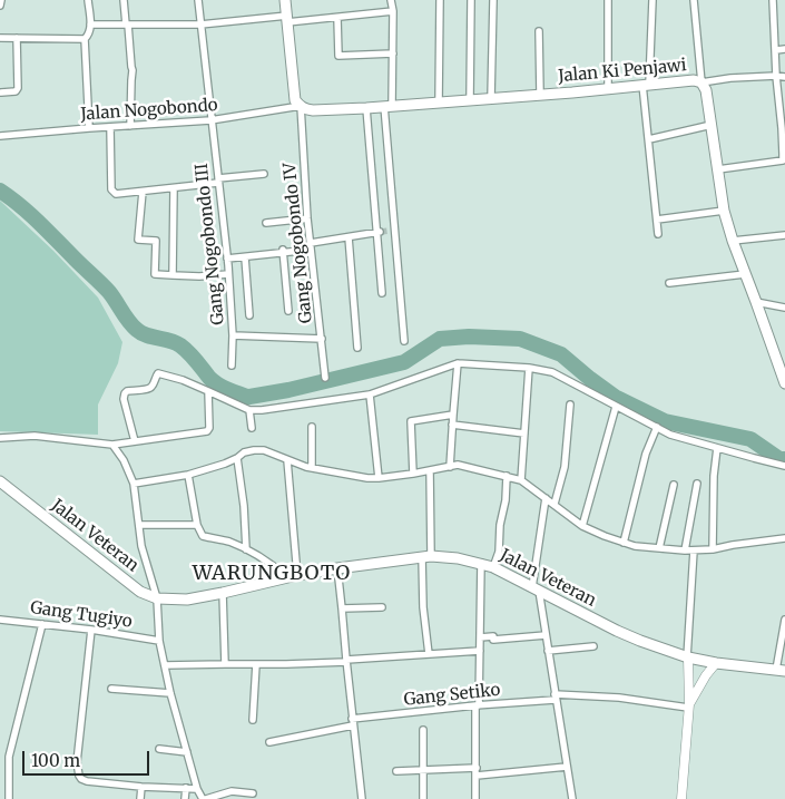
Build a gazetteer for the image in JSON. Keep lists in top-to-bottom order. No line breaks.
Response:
{"streets":{"main road":["Jalan Ki Penjawi","Jalan Veteran"],"street":["Jalan Nogobondo","Gang Nogobondo IV","Gang Nogobondo III","Gang Tugiyo","Gang Setiko"]},"crossings":[["Jalan Ki Penjawi","Jalan Nogobondo"],["Jalan Ki Penjawi","Gang Nogobondo IV"],["Jalan Nogobondo","Gang Nogobondo IV"],["Jalan Nogobondo","Gang Nogobondo III"]],"districts":["WARUNGBOTO"],"scale_bar":"100 m"}
